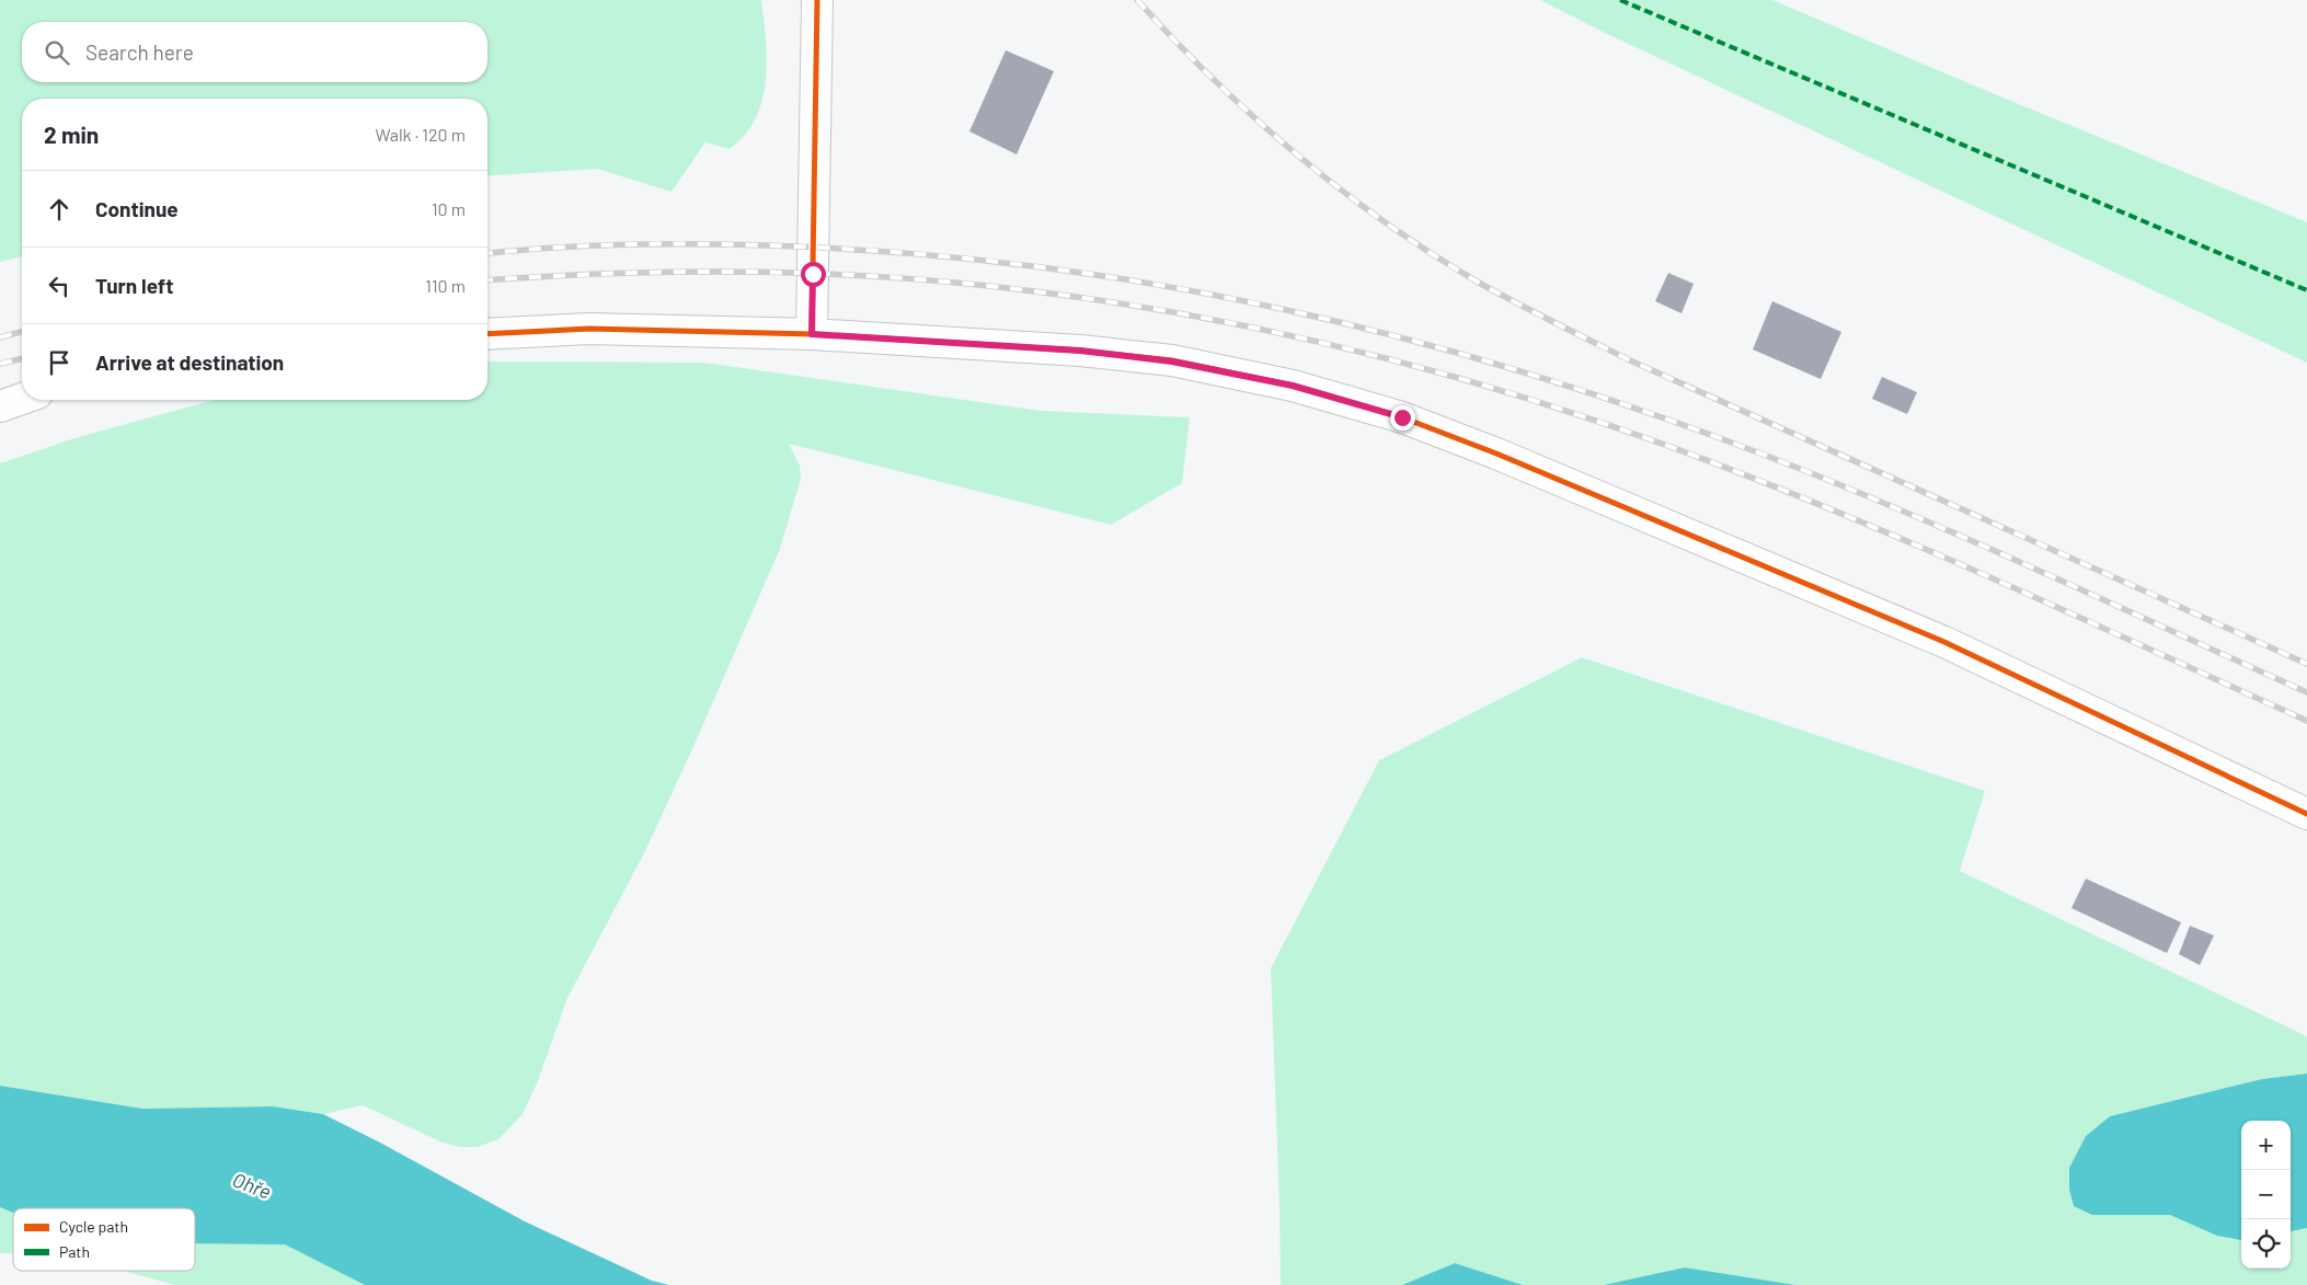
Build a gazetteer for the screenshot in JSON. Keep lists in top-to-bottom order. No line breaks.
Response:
{"water":["Ohře"],"legend":["Cycle path","Path"],"page":{"search":"Search here","heading":["2 min","Walk · 120 m"],"list":[["Continue","10 m"],["Turn left","110 m"],"Arrive at destination"],"map_buttons":["+","−"]}}
